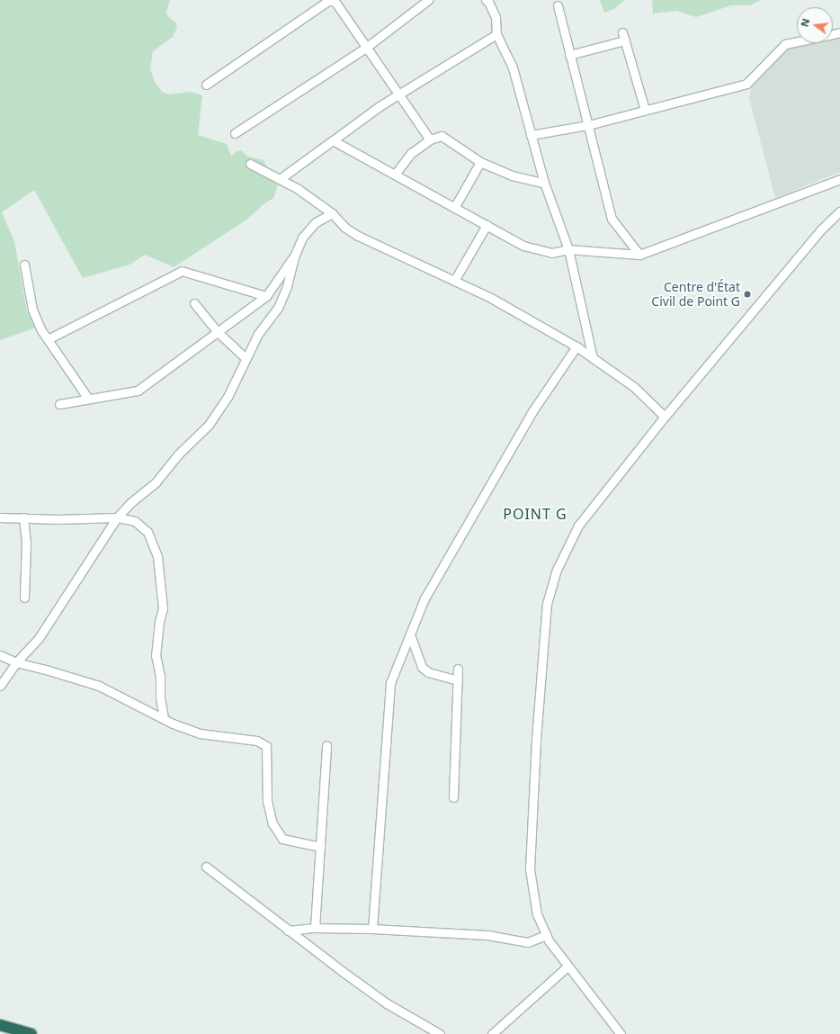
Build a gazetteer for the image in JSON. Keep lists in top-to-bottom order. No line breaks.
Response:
{"districts":["POINT G"],"places":["Centre d'État Civil de Point G"],"north":"left"}
